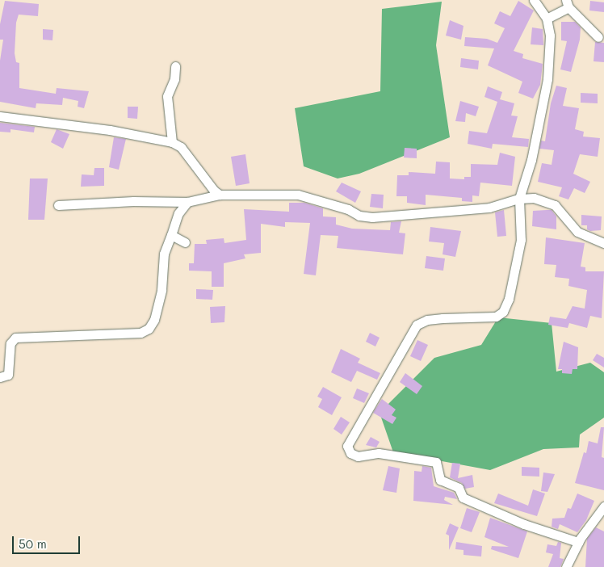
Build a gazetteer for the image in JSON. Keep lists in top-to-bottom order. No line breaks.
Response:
{"scale_bar":"50 m"}
